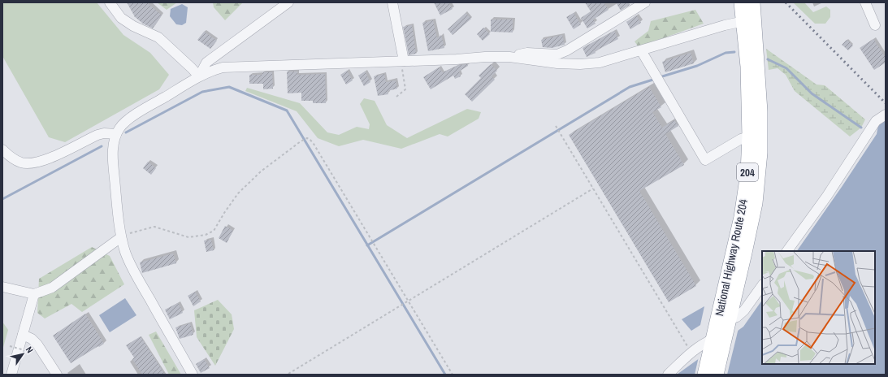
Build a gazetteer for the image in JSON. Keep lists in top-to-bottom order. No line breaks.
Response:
{"streets":{"highway":["204","National Highway Route 204"]},"north":"top right"}
